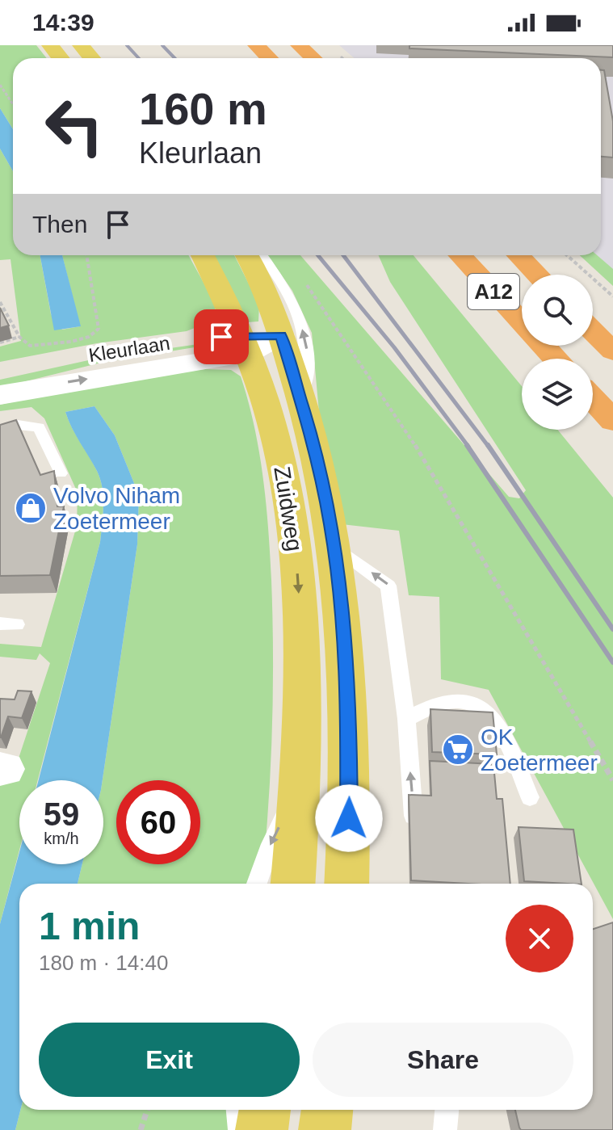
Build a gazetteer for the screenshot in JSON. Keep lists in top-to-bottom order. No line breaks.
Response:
{"streets":{"highway":["A12"],"main road":["Zuidweg"],"street":["Kleurlaan"]},"crossings":[["Kleurlaan","Zuidweg"]],"places":{"shop":["Volvo Niham Zoetermeer"],"supermarket":["OK Zoetermeer"]},"page":{"status":"14:39","turn":["160 m","Kleurlaan"],"then":"Then","speed":"59 km/h","limit":"60","heading":["1 min","180 m · 14:40"],"buttons":["Exit","Share"]}}
